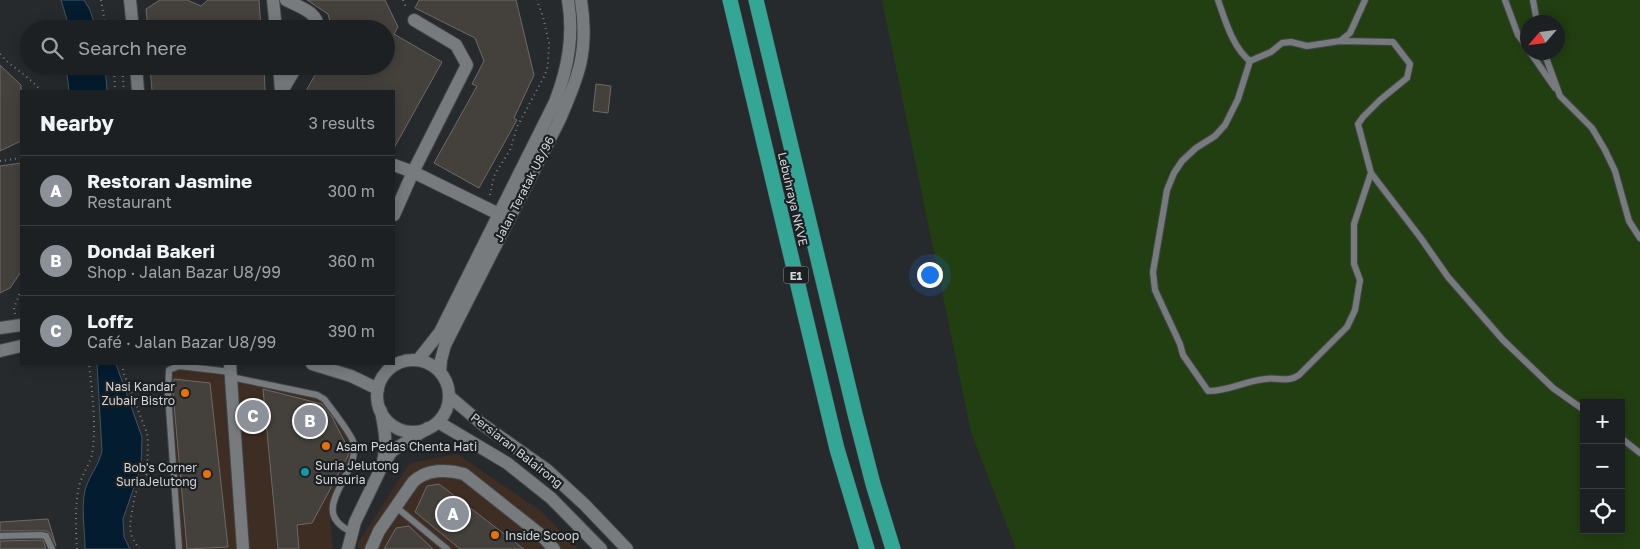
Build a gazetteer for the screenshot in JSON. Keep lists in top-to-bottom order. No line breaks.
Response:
{"streets":{"highway":["Lebuhraya NKVE","E1"],"street":["Jalan Teratak U8/96","Persiaran Balairong"]},"places":["Nasi Kandar Zubair Bistro","Asam Pedas Chenta Hati","Suria Jelutong Sunsuria","Bob's Corner SuriaJelutong","Inside Scoop"],"north":"bottom left","page":{"search":"Search here","heading":["Nearby","3 results"],"list":[{"mark":"A","name":"Restoran Jasmine","note":"Restaurant","value":"300 m"},{"mark":"B","name":"Dondai Bakeri","note":"Shop · Jalan Bazar U8/99","value":"360 m"},{"mark":"C","name":"Loffz","note":"Café · Jalan Bazar U8/99","value":"390 m"}],"pins":["C","B","A"],"map_buttons":["+","−"]}}
